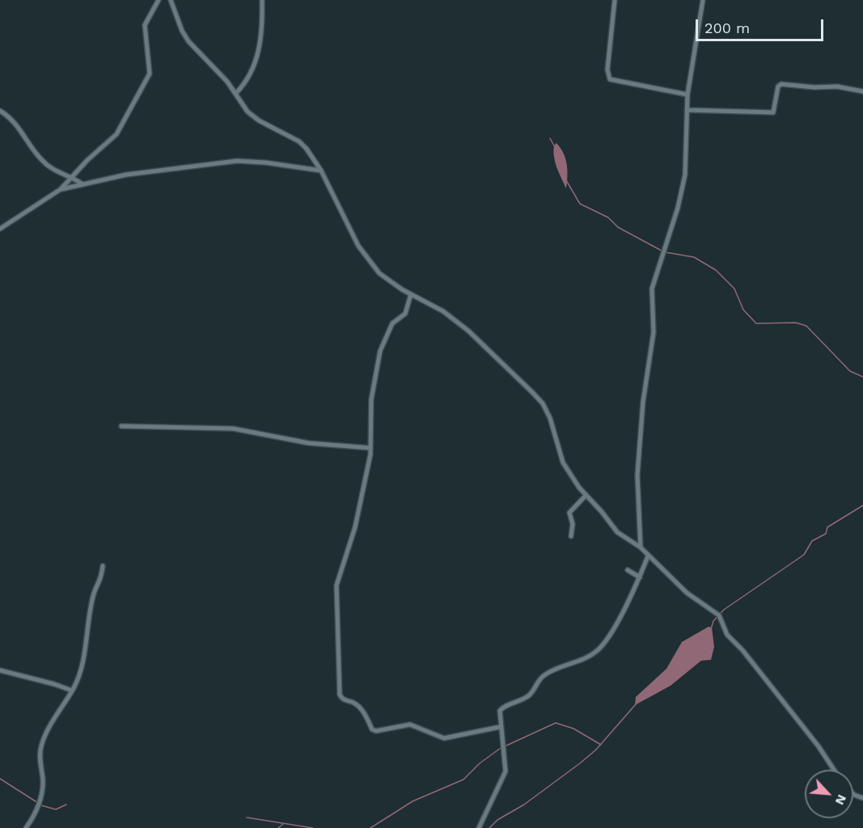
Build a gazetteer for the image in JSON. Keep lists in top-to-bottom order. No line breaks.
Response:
{"scale_bar":"200 m","north":"bottom right"}
